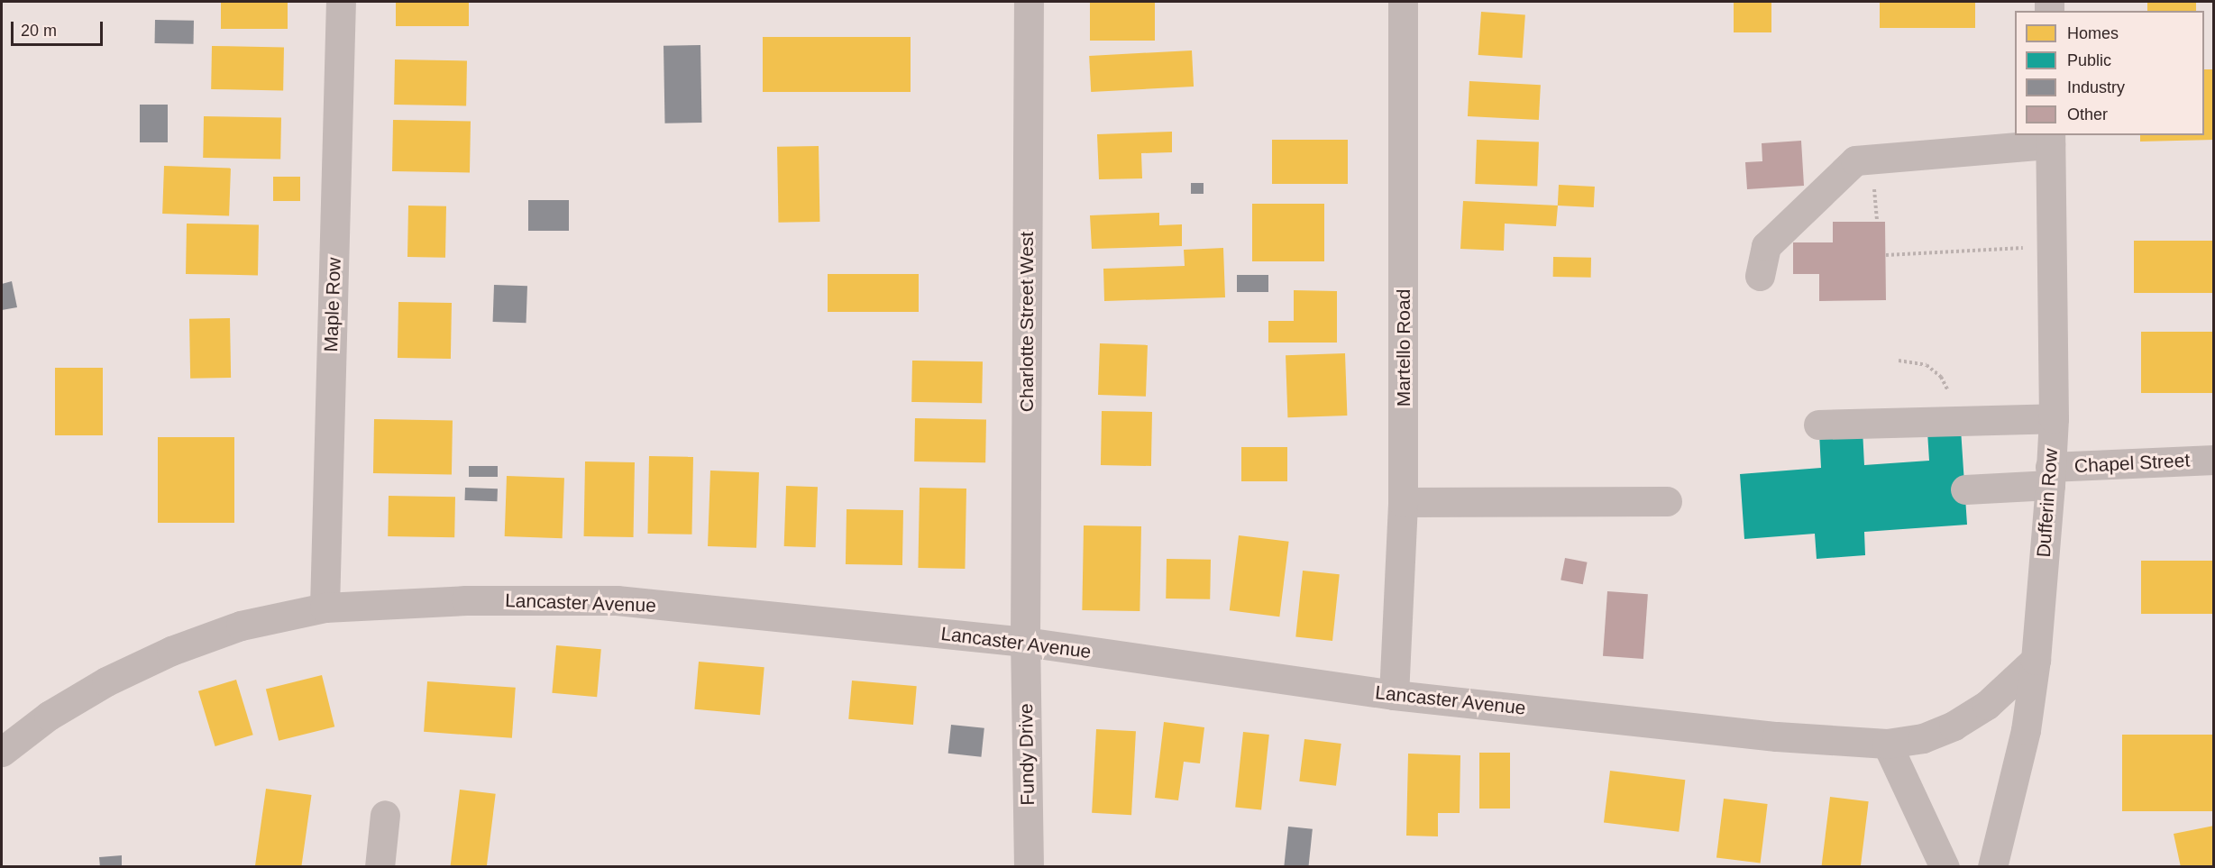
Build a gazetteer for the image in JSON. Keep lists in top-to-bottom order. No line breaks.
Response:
{"streets":{"street":["Maple Row","Charlotte Street West","Martello Road","Chapel Street","Dufferin Row","Lancaster Avenue","Fundy Drive"]},"crossings":[["Maple Row","Lancaster Avenue"],["Charlotte Street West","Lancaster Avenue"],["Charlotte Street West","Fundy Drive"],["Martello Road","Lancaster Avenue"],["Chapel Street","Dufferin Row"],["Dufferin Row","Lancaster Avenue"],["Lancaster Avenue","Fundy Drive"]],"legend":["Homes","Public","Industry","Other"],"scale_bar":"20 m"}
